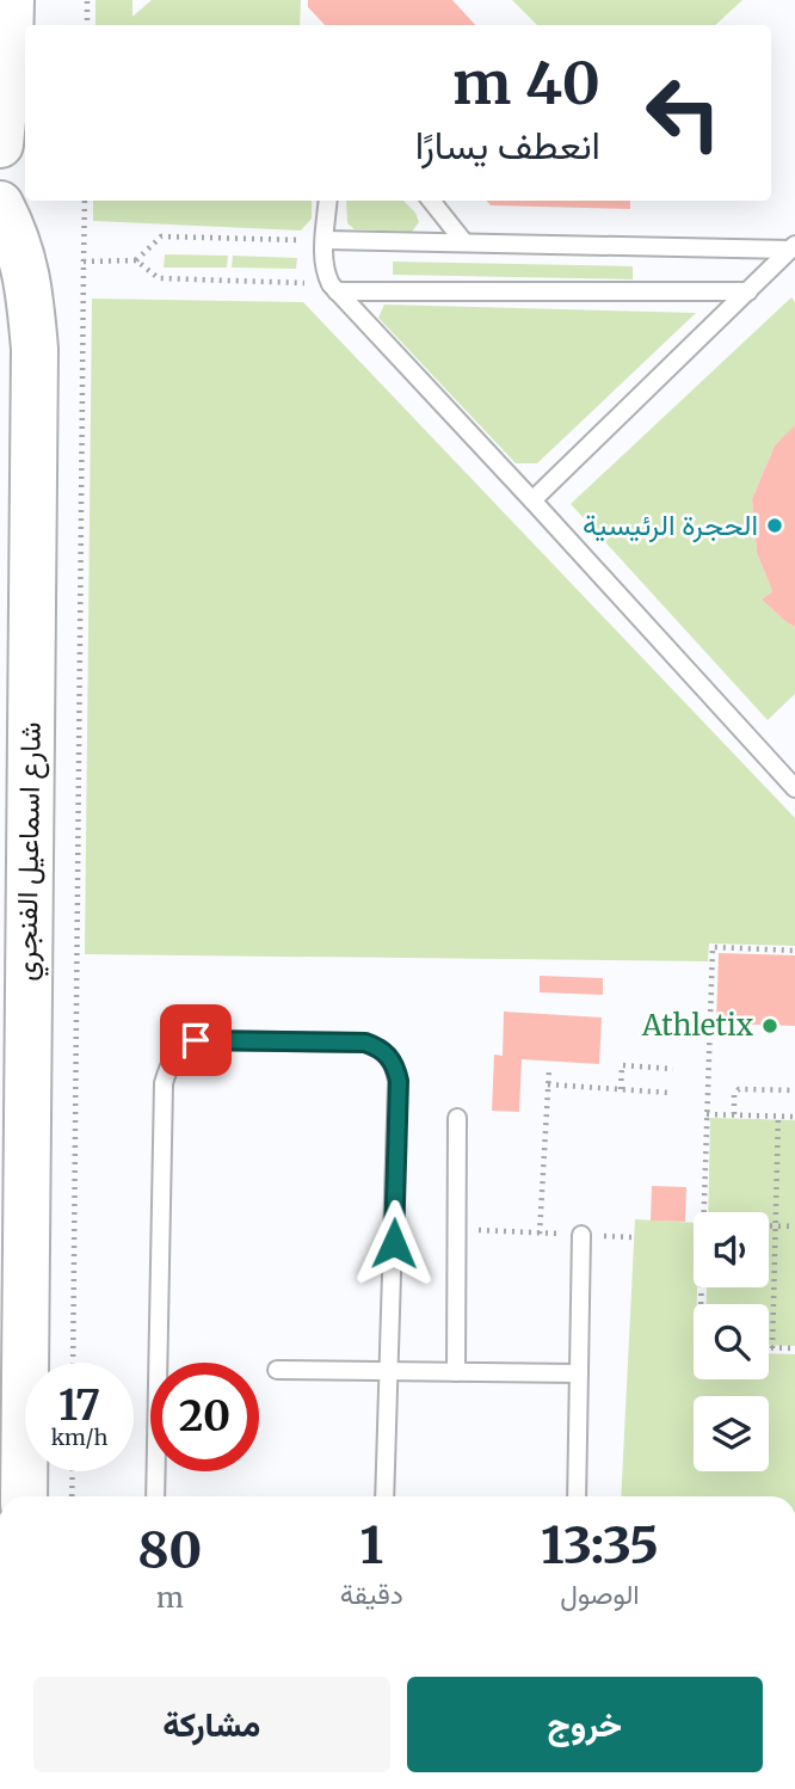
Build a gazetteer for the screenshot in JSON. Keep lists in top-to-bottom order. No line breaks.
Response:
{"streets":{"main road":["شارع اسماعيل الفنجري"]},"places":["الحجرة الرئيسية","Athletix"],"page":{"turn":["40 m","انعطف يسارًا"],"speed":"17 km/h","limit":"20","eta":["13:35","الوصول","1","دقيقة","80","m"],"buttons":["خروج","مشاركة"]}}
